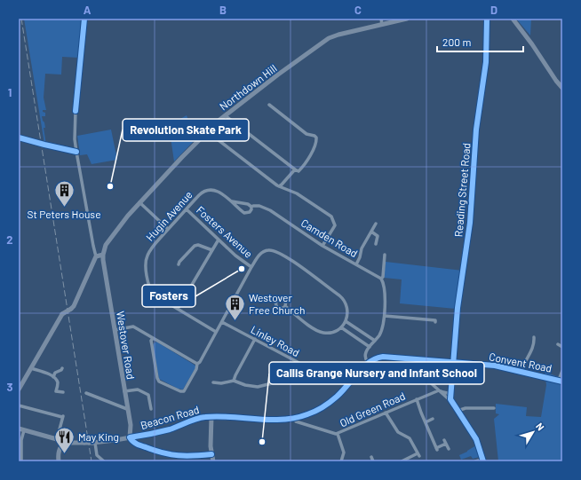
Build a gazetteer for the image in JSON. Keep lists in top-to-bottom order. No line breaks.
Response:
{"streets":{"street":["Northdown Hill","Reading Street Road","Hugin Avenue","Fosters Avenue","Camden Road","Linley Road","Westover Road","Convent Road","Old Green Road","Beacon Road"]},"crossings":[["Northdown Hill","Westover Road"],["Reading Street Road","Convent Road"],["Reading Street Road","Beacon Road"],["Hugin Avenue","Fosters Avenue"],["Hugin Avenue","Camden Road"],["Westover Road","Beacon Road"],["Convent Road","Beacon Road"],["Old Green Road","Beacon Road"]],"places":{"other":["Revolution Skate Park","Fosters","Callis Grange Nursery and Infant School"],"building":["St Peters House","Westover Free Church"],"restaurant":["May King"]},"scale_bar":"200 m","north":"top right","grid":{"columns":["A","B","C","D"],"rows":["1","2","3"]}}
